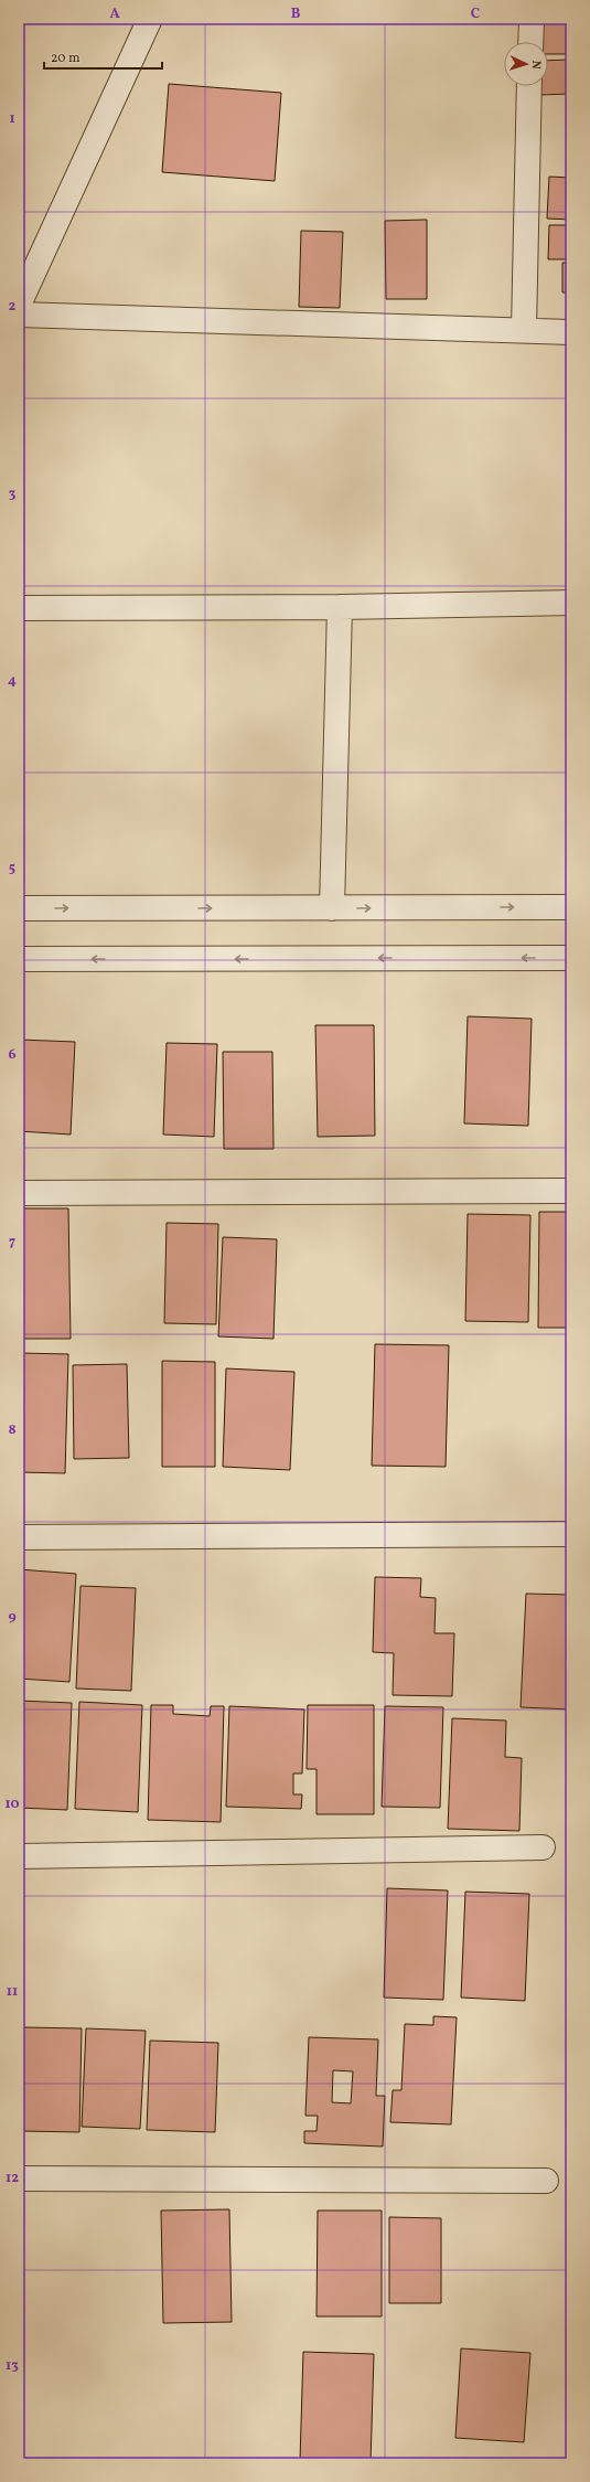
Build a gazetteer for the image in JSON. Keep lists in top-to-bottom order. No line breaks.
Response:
{"scale_bar":"20 m","north":"right","grid":{"columns":["A","B","C"],"rows":["1","2","3","4","5","6","7","8","9","10","11","12","13"]}}
